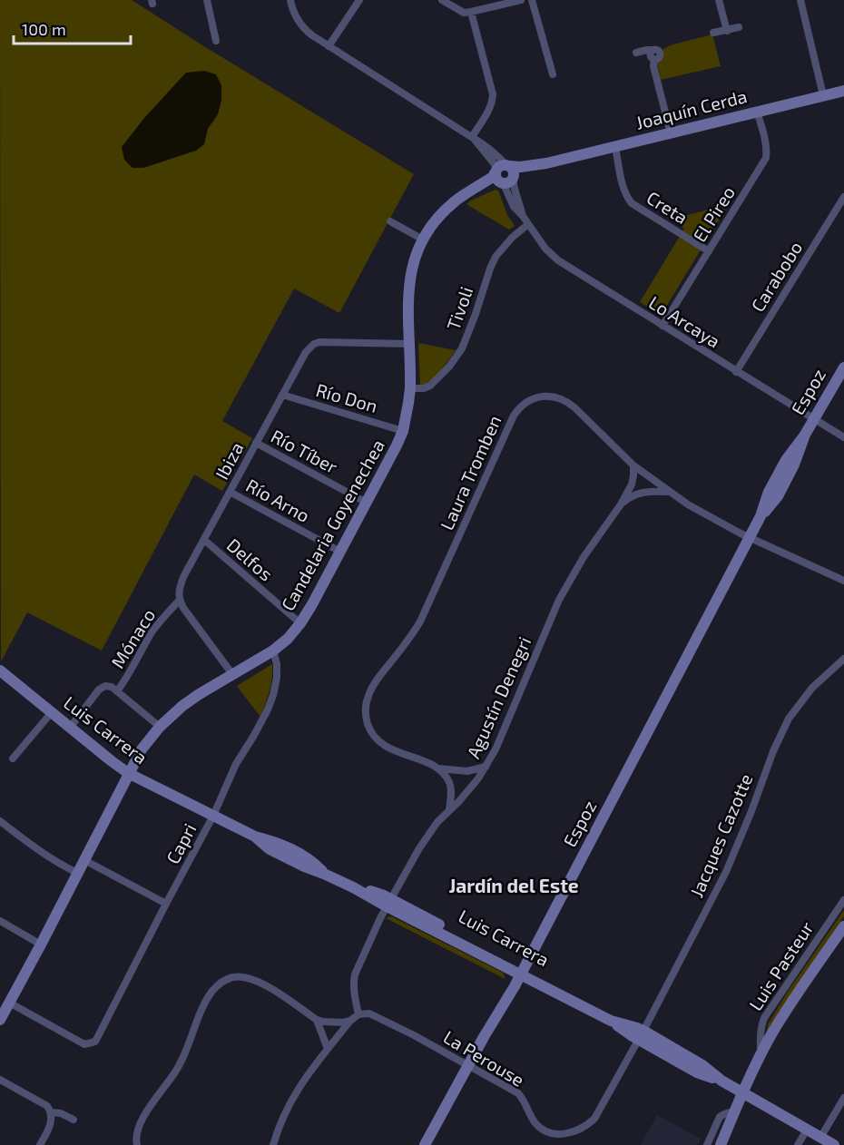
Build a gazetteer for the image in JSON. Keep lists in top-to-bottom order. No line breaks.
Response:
{"streets":{"street":["Joaquín Cerda","Creta","El Pireo","Carabobo","Tivoli","Lo Arcaya","Espoz","Río Don","Río Tíber","Ibiza","Laura Tromben","Río Arno","Candelaria Goyenechea","Delfos","Mónaco","Agustín Denegri","Luis Carrera","Jacques Cazotte","Capri","Luis Pasteur","La Perouse"]},"crossings":[["Joaquín Cerda","Creta"],["Joaquín Cerda","El Pireo"],["Joaquín Cerda","Lo Arcaya"],["Joaquín Cerda","Candelaria Goyenechea"],["Creta","El Pireo"],["El Pireo","Lo Arcaya"],["Carabobo","Lo Arcaya"],["Tivoli","Lo Arcaya"],["Tivoli","Candelaria Goyenechea"],["Lo Arcaya","Espoz"],["Lo Arcaya","Candelaria Goyenechea"],["Espoz","Laura Tromben"],["Espoz","Luis Carrera"],["Espoz","La Perouse"],["Río Don","Ibiza"],["Río Don","Candelaria Goyenechea"],["Río Tíber","Ibiza"],["Río Tíber","Candelaria Goyenechea"],["Ibiza","Río Arno"],["Ibiza","Candelaria Goyenechea"],["Ibiza","Delfos"],["Ibiza","Mónaco"],["Laura Tromben","Agustín Denegri"],["Río Arno","Candelaria Goyenechea"],["Candelaria Goyenechea","Delfos"],["Candelaria Goyenechea","Luis Carrera"],["Candelaria Goyenechea","Capri"],["Mónaco","Luis Carrera"],["Agustín Denegri","Luis Carrera"],["Agustín Denegri","La Perouse"],["Luis Carrera","Jacques Cazotte"],["Luis Carrera","Capri"],["Luis Carrera","La Perouse"],["Jacques Cazotte","La Perouse"]],"districts":["Jardín del Este"],"scale_bar":"100 m"}
